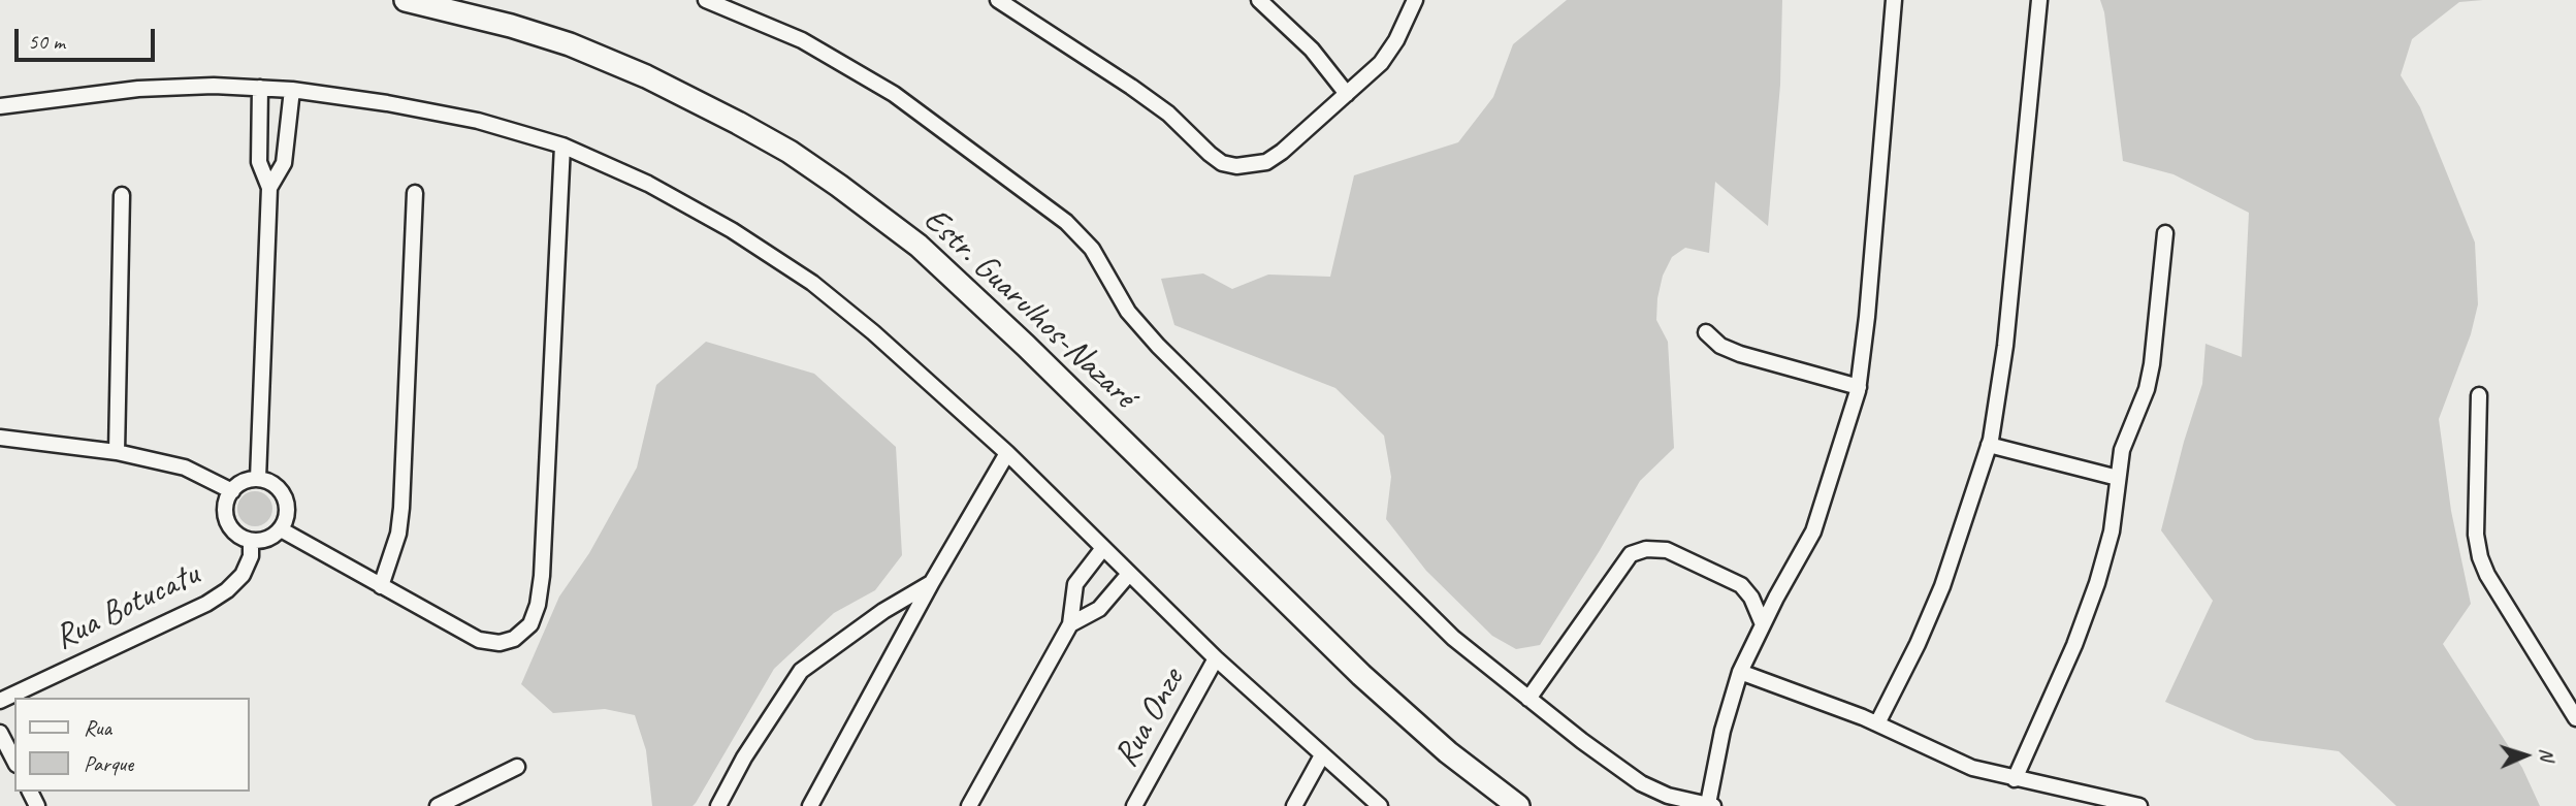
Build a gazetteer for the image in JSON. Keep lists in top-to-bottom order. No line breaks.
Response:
{"streets":{"main road":["Estr. Guarulhos-Nazaré"],"street":["Rua Botucatu","Rua Onze"]},"legend":["Rua","Parque"],"scale_bar":"50 m","north":"right"}
